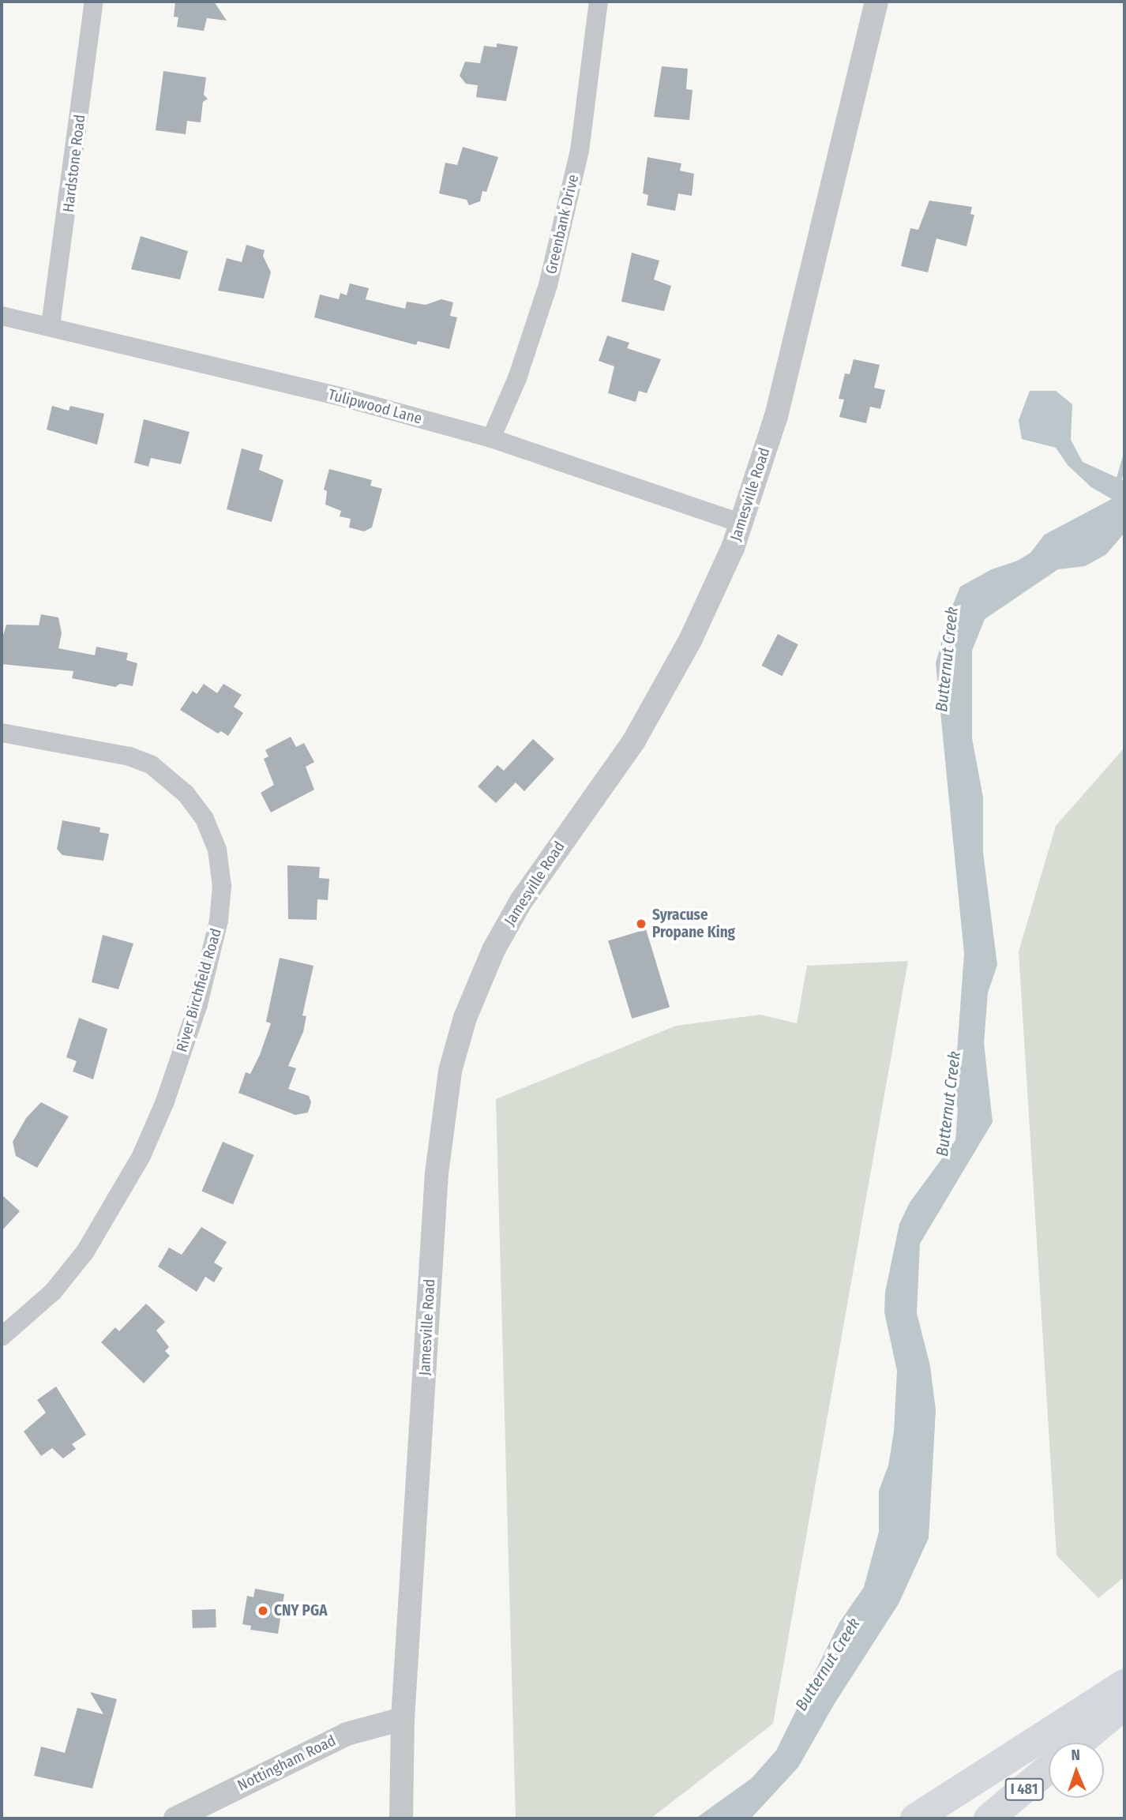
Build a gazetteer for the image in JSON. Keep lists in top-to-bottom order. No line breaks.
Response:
{"streets":{"highway":["I 481"],"street":["Hardstone Road","Greenbank Drive","Tulipwood Lane","Jamesville Road","River Birchfield Road","Nottingham Road"]},"crossings":[["Hardstone Road","Tulipwood Lane"],["Greenbank Drive","Tulipwood Lane"],["Tulipwood Lane","Jamesville Road"],["Jamesville Road","Nottingham Road"]],"water":["Butternut Creek"],"places":["Syracuse Propane King","CNY PGA"],"north":"top"}
